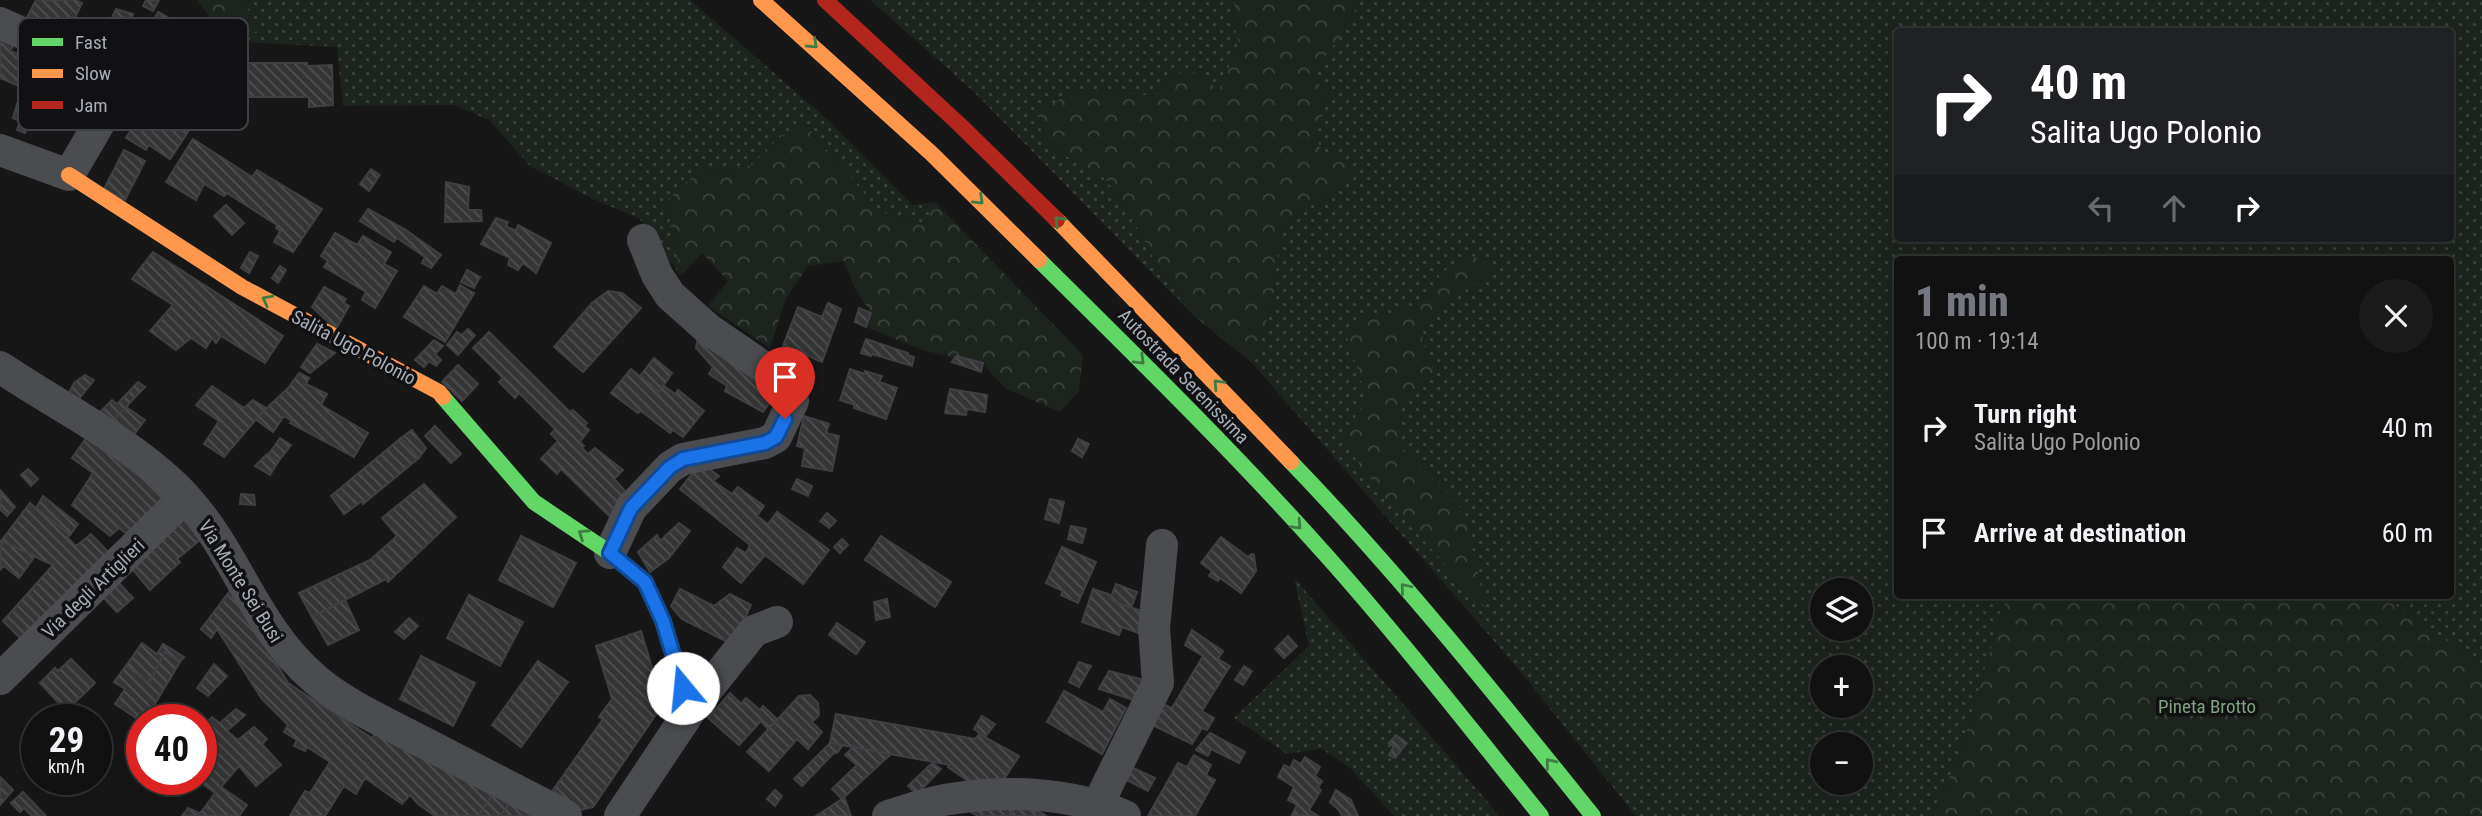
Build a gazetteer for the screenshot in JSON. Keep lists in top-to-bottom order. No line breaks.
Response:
{"streets":{"main road":["Salita Ugo Polonio","Autostrada Serenissima"],"street":["Via Monte Sei Busi","Via degli Artiglieri"]},"crossings":[["Via Monte Sei Busi","Via degli Artiglieri"]],"one_way":["Salita Ugo Polonio"],"parks":["Pineta Brotto"],"legend":["Fast","Slow","Jam"],"page":{"turn":["40 m","Salita Ugo Polonio"],"heading":["1 min","100 m · 19:14"],"list":[{"name":"Turn right","note":"Salita Ugo Polonio","value":"40 m"},{"name":"Arrive at destination","value":"60 m"}],"map_buttons":["+","−"],"speed":"29 km/h","limit":"40"}}
